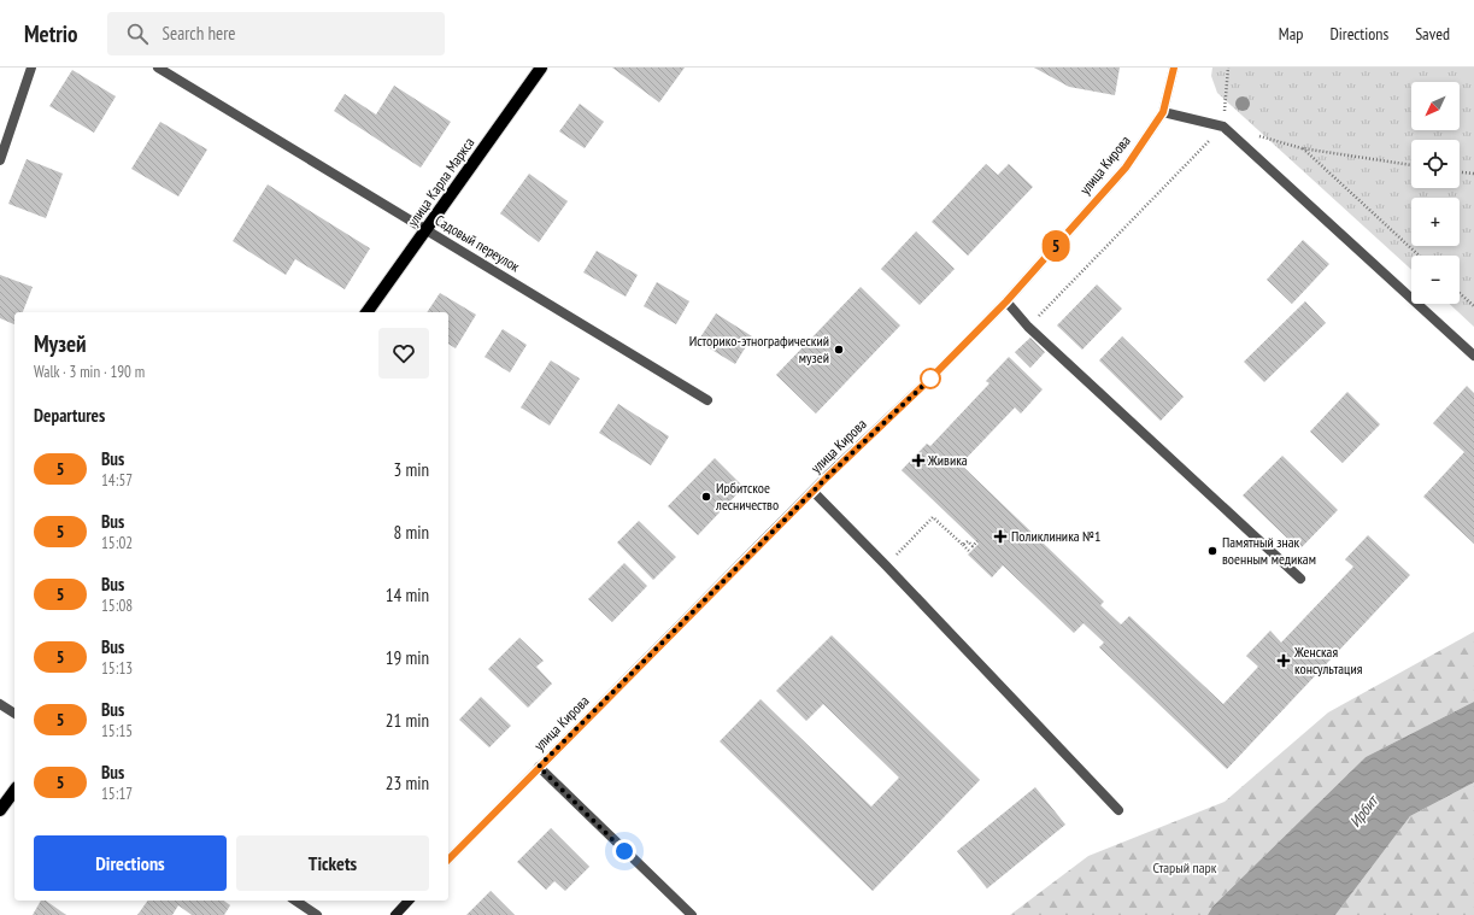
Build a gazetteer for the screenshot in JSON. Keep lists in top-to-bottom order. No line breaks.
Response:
{"streets":{"main road":["улица Карла Маркса"],"street":["улица Кирова","Садовый переулок"]},"crossings":[["улица Карла Маркса","Садовый переулок"]],"water":["Ирбит"],"parks":["Старый парк"],"places":{"other":["Историко-этнографический музей","Ирбитское лесничество","Памятный знак военным медикам"],"health":["Живика","Поликлиника №1","Женская консультация"]},"lines":["bus line 5"],"north":"bottom left","page":{"header":"Metrio","search":"Search here","nav":["Map","Directions","Saved"],"on_map":"5","map_buttons":["+","−"],"heading":[["Музей","Walk · 3 min · 190 m"],"Departures"],"list":[{"mark":"5","name":"Bus","note":"14:57","value":"3 min"},{"mark":"5","name":"Bus","note":"15:02","value":"8 min"},{"mark":"5","name":"Bus","note":"15:08","value":"14 min"},{"mark":"5","name":"Bus","note":"15:13","value":"19 min"},{"mark":"5","name":"Bus","note":"15:15","value":"21 min"},{"mark":"5","name":"Bus","note":"15:17","value":"23 min"}],"buttons":["Directions","Tickets"]}}
